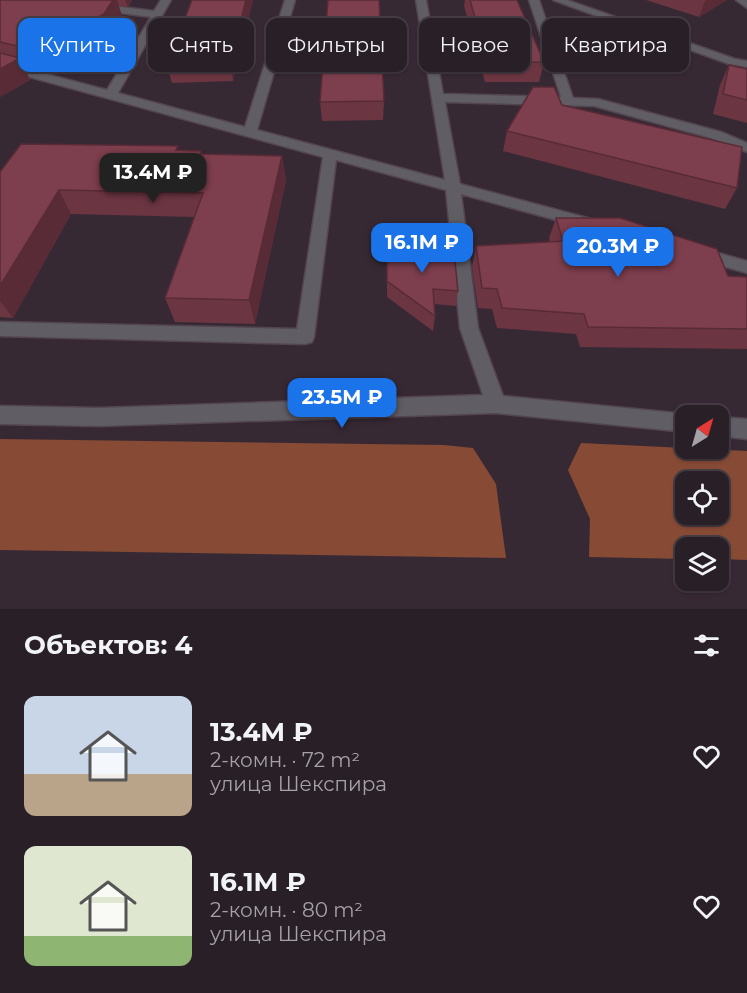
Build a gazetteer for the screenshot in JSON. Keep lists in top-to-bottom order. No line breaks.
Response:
{"north":"top right","page":{"chip":["Купить","Снять","Фильтры","Новое","Квартира"],"price":["13.4M ₽","16.1M ₽","20.3M ₽","23.5M ₽"],"heading":"Объектов: 4","list":[{"name":"13.4M ₽","note":"2-комн. · 72 m² · улица Шекспира"},{"name":"16.1M ₽","note":"2-комн. · 80 m² · улица Шекспира"}]}}
